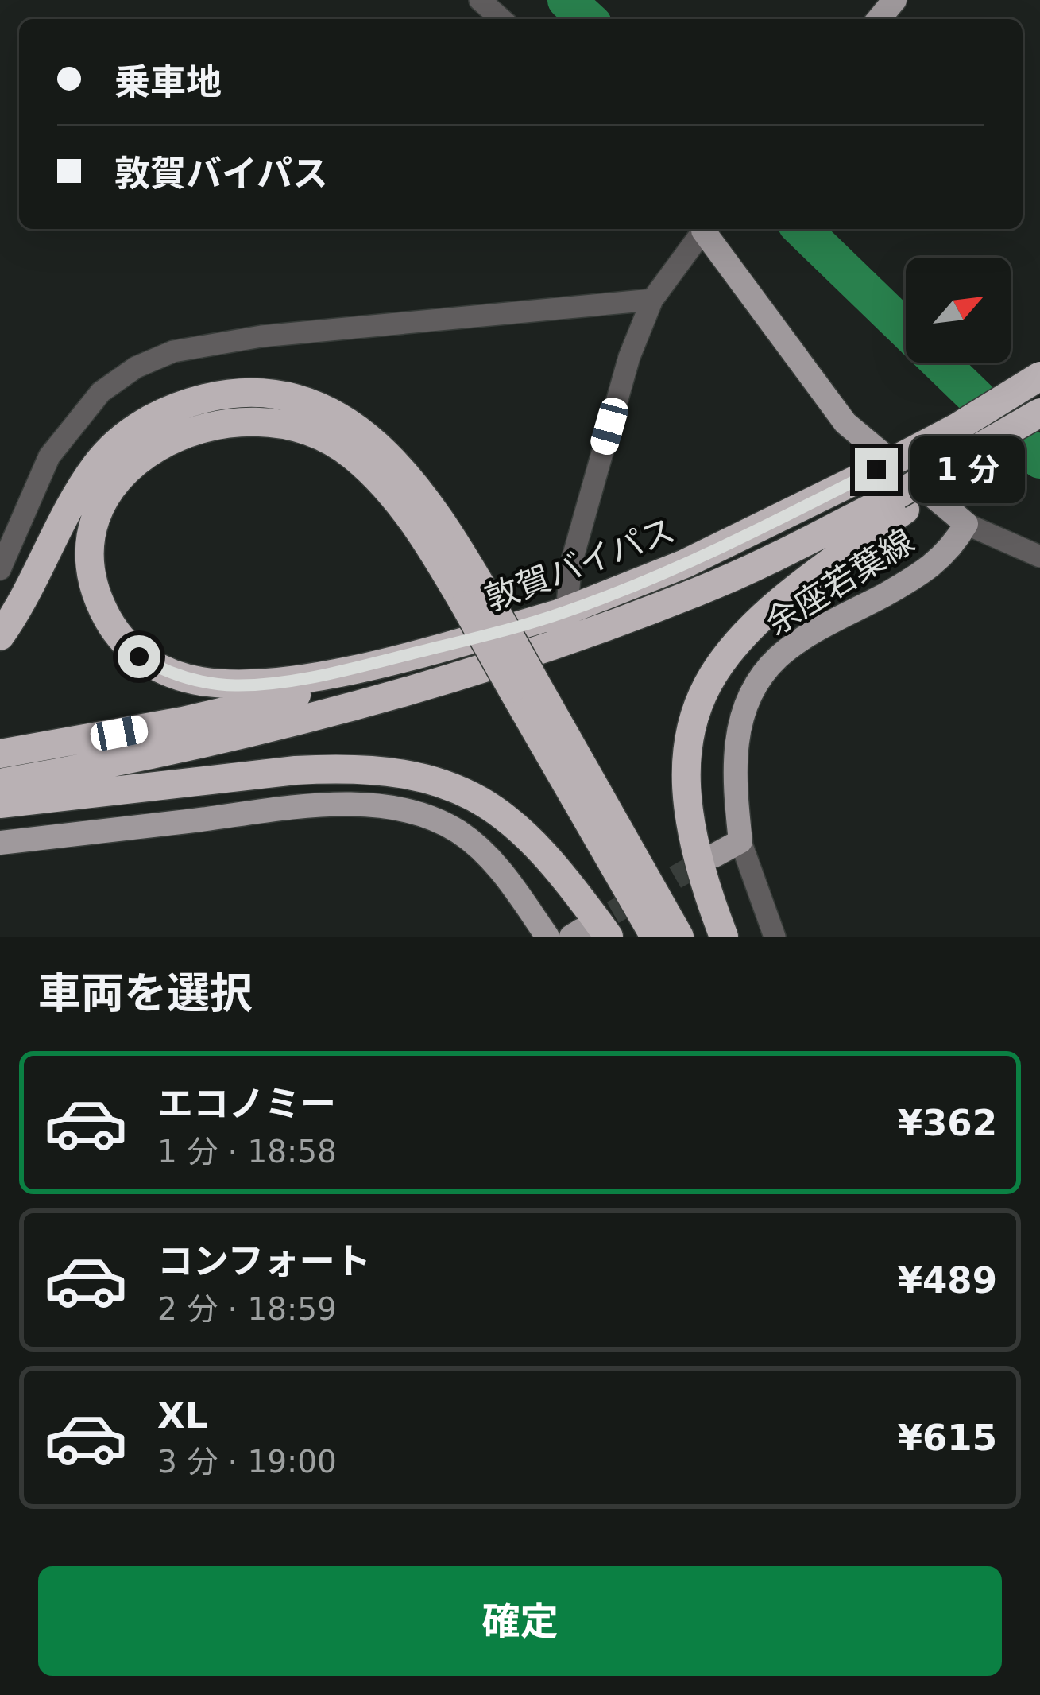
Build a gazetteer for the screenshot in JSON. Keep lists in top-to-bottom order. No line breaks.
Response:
{"streets":{"highway":["敦賀バイパス"],"main road":["余座若葉線"]},"north":"top right","page":{"banner":["乗車地","敦賀バイパス"],"bubble":"1 分","heading":"車両を選択","list":[{"name":"エコノミー","note":"1 分 · 18:58","value":"¥362"},{"name":"コンフォート","note":"2 分 · 18:59","value":"¥489"},{"name":"XL","note":"3 分 · 19:00","value":"¥615"}],"buttons":"確定"}}
